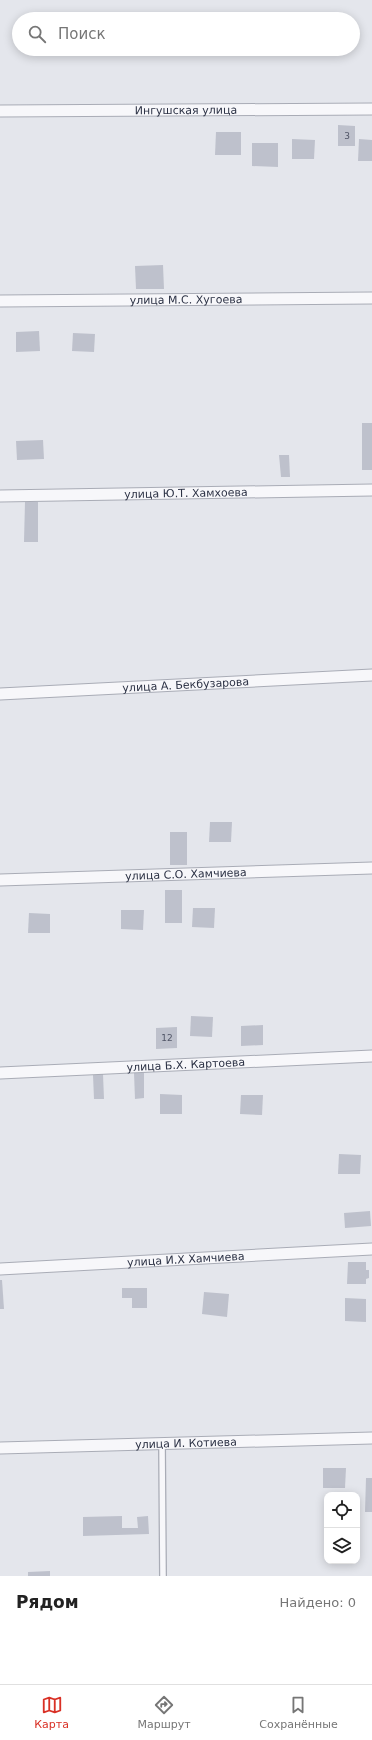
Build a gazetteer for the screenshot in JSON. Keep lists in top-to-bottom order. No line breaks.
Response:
{"streets":{"street":["Ингушская улица","улица М.С. Хугоева","улица Ю.Т. Хамхоева","улица А. Бекбузарова","улица С.О. Хамчиева","улица Б.Х. Картоева","улица И.Х Хамчиева","улица И. Котиева"]},"house_numbers":["3","12"],"page":{"search":"Поиск","heading":["Рядом","Найдено: 0"],"nav":["Карта","Маршрут","Сохранённые"]}}
